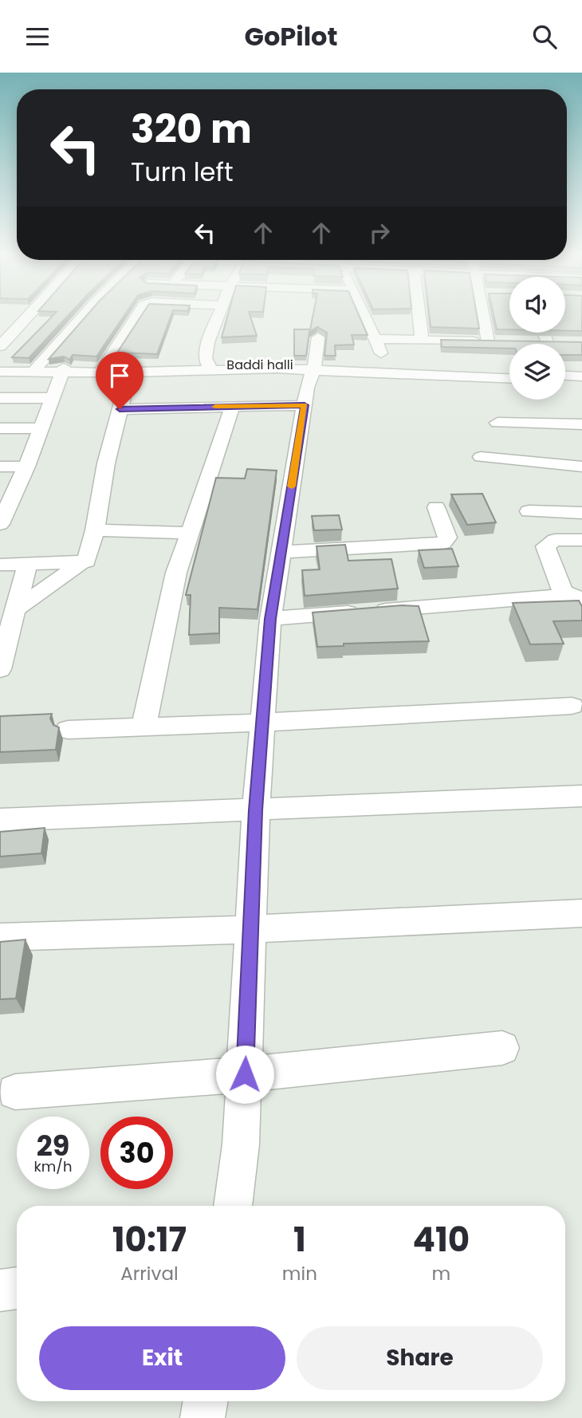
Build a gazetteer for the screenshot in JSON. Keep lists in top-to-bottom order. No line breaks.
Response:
{"streets":{"street":["Baddi halli"]},"page":{"header":"GoPilot","turn":["320 m","Turn left"],"speed":"29 km/h","limit":"30","eta":["10:17","Arrival","1","min","410","m"],"buttons":["Exit","Share"]}}
